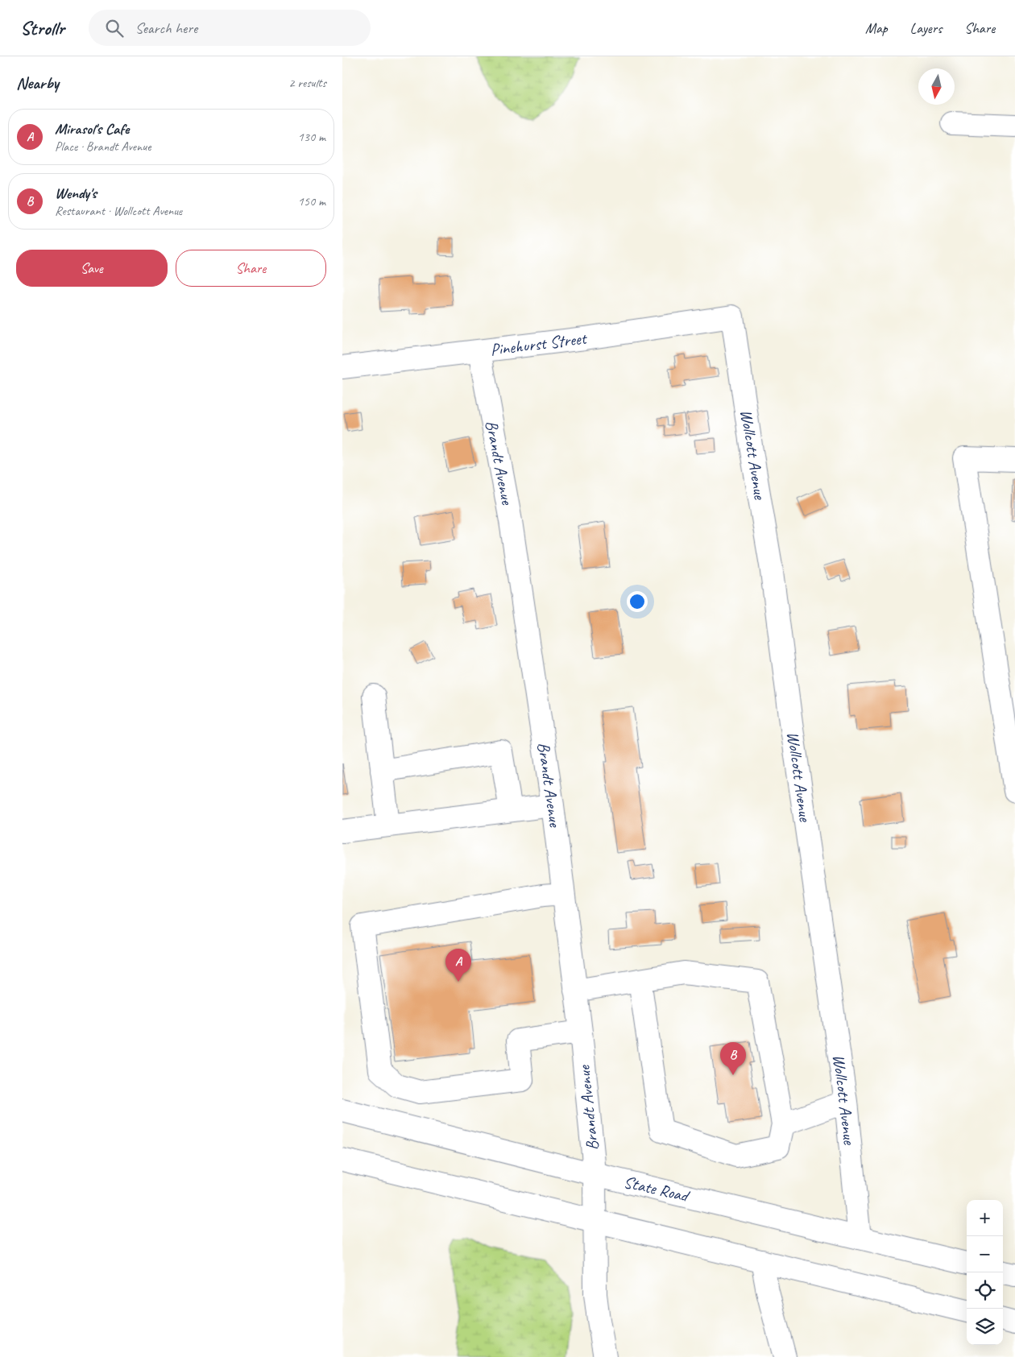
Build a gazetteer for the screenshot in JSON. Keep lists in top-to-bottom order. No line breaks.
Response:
{"streets":{"street":["Pinehurst Street","Wollcott Avenue","Brandt Avenue","State Road"]},"crossings":[["Pinehurst Street","Wollcott Avenue"],["Pinehurst Street","Brandt Avenue"],["Wollcott Avenue","State Road"],["Brandt Avenue","State Road"]],"north":"bottom","page":{"header":"Strollr","search":"Search here","nav":["Map","Layers","Share"],"heading":["Nearby","2 results"],"list":[{"mark":"A","name":"Mirasol's Cafe","note":"Place · Brandt Avenue","value":"130 m"},{"mark":"B","name":"Wendy's","note":"Restaurant · Wollcott Avenue","value":"150 m"}],"buttons":["Save","Share"],"pins":["A","B"],"map_buttons":["+","−"]}}
